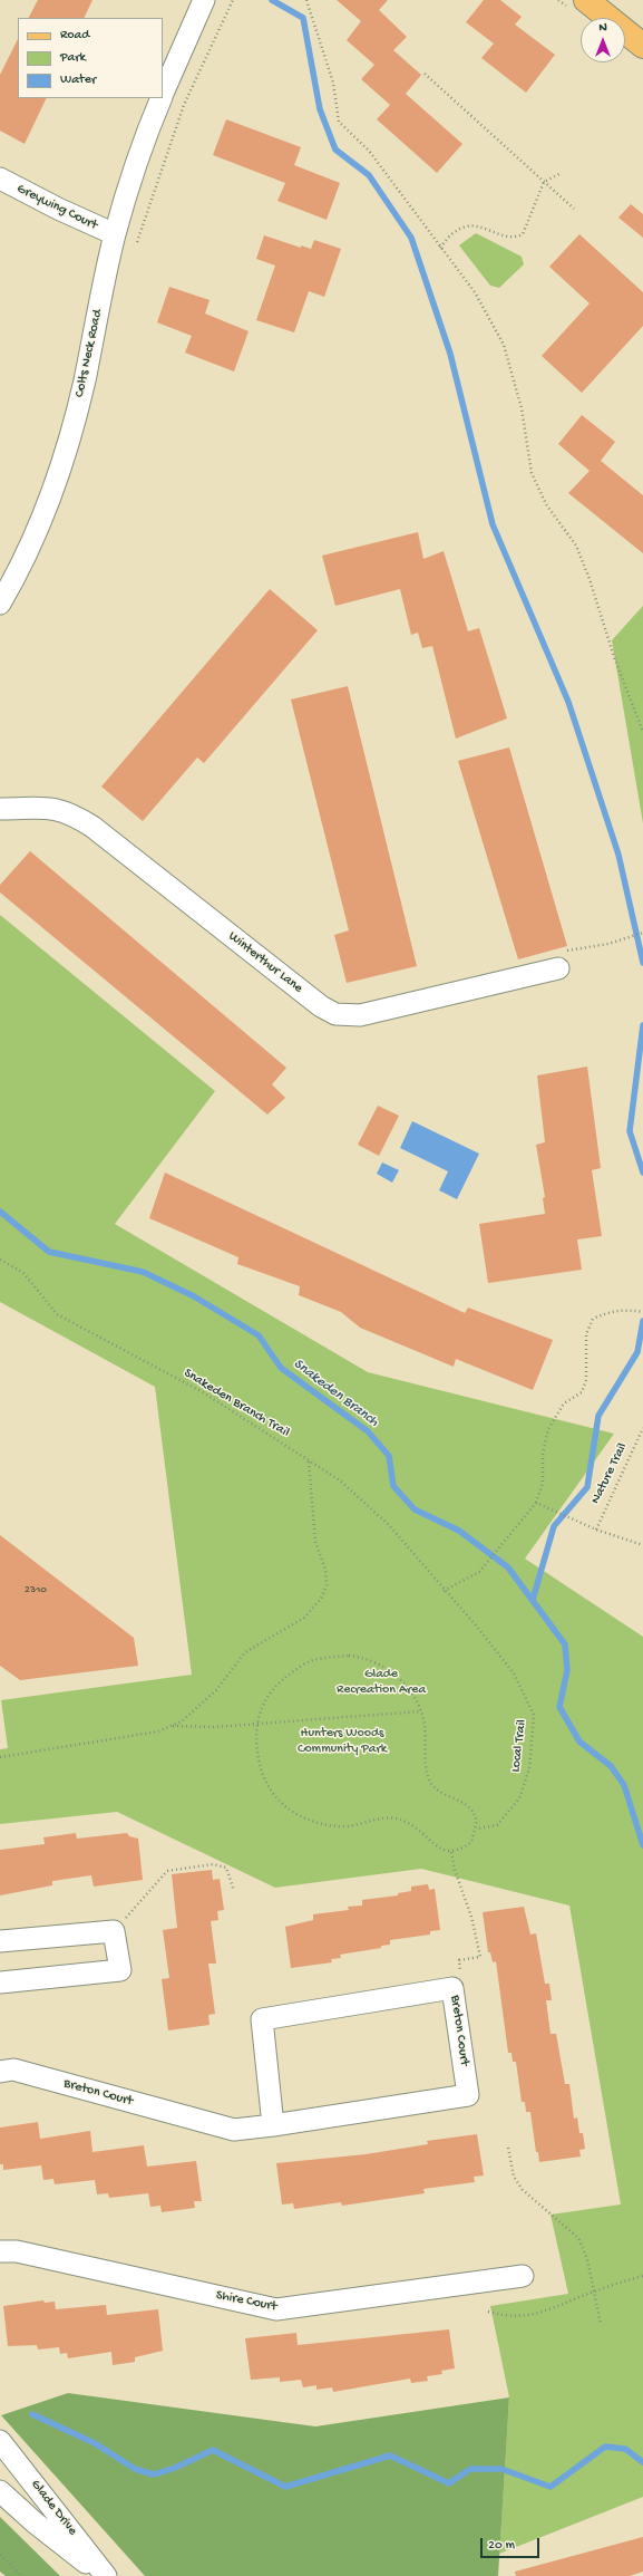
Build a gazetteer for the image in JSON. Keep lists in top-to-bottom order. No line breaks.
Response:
{"streets":{"street":["Greywing Court","Colts Neck Road","Winterthur Lane","Breton Court","Shire Court","Glade Drive"],"path":["Snakeden Branch Trail","Nature Trail","Local Trail"]},"crossings":[["Greywing Court","Colts Neck Road"],["Snakeden Branch Trail","Local Trail"]],"water":["Snakeden Branch"],"parks":["Glade Recreation Area","Hunters Woods Community Park"],"house_numbers":["2310"],"legend":["Road","Park","Water"],"scale_bar":"20 m","north":"top"}
